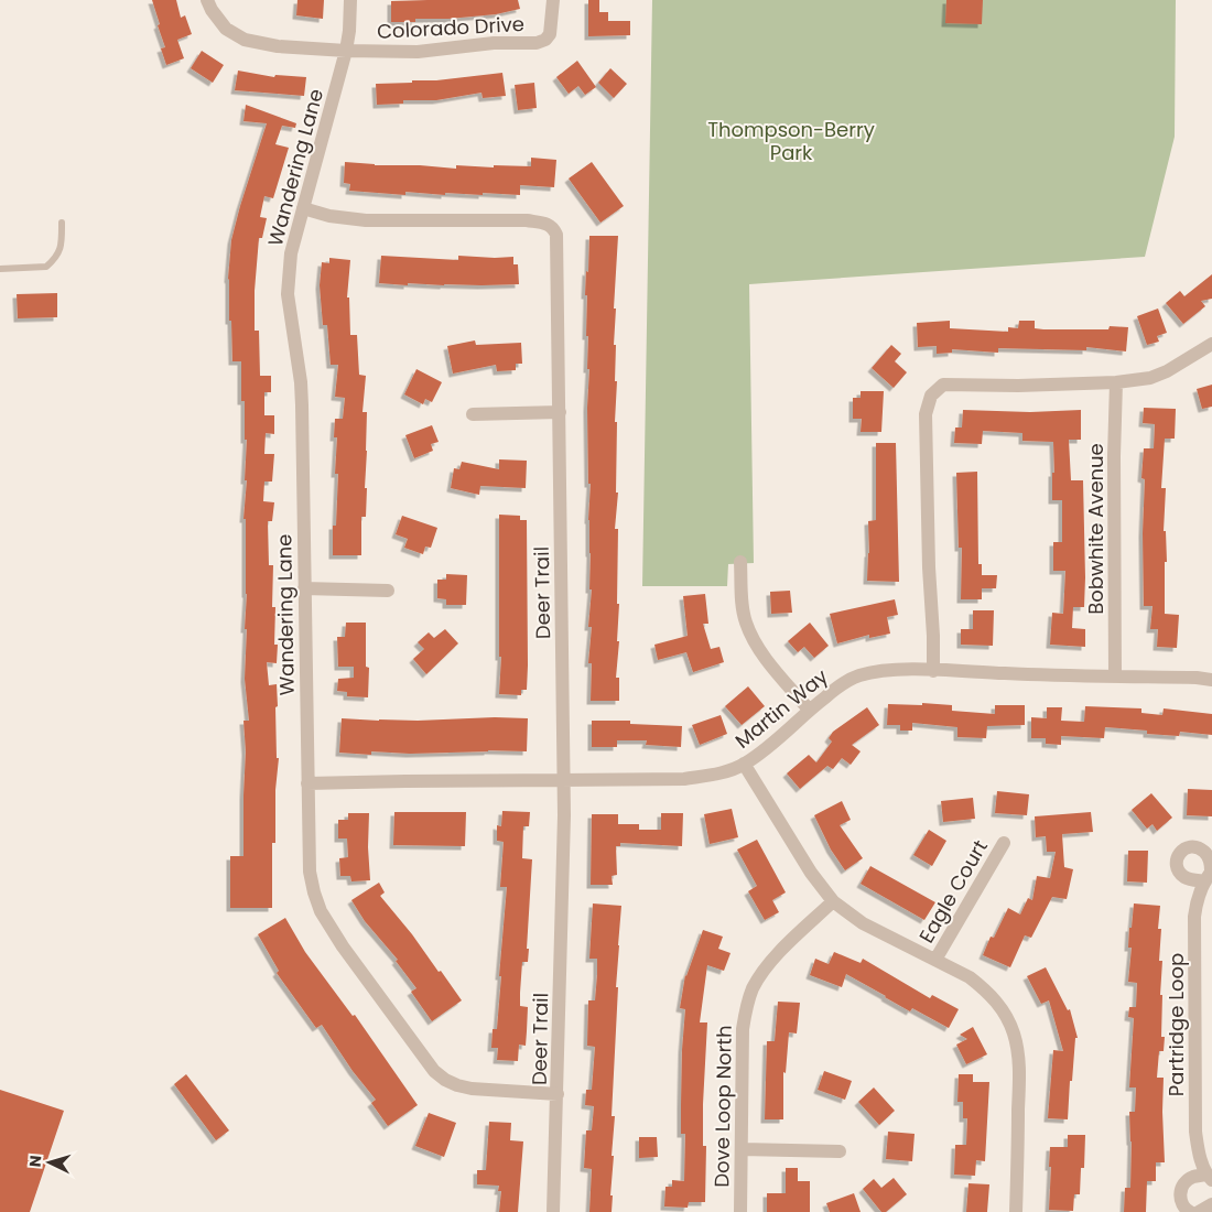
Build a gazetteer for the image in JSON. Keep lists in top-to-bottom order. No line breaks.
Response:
{"streets":{"street":["Colorado Drive","Wandering Lane","Bobwhite Avenue","Deer Trail","Martin Way","Eagle Court","Partridge Loop","Dove Loop North"]},"crossings":[["Colorado Drive","Wandering Lane"],["Wandering Lane","Deer Trail"],["Wandering Lane","Martin Way"],["Bobwhite Avenue","Martin Way"],["Deer Trail","Martin Way"]],"parks":["Thompson-Berry Park"],"north":"left"}
